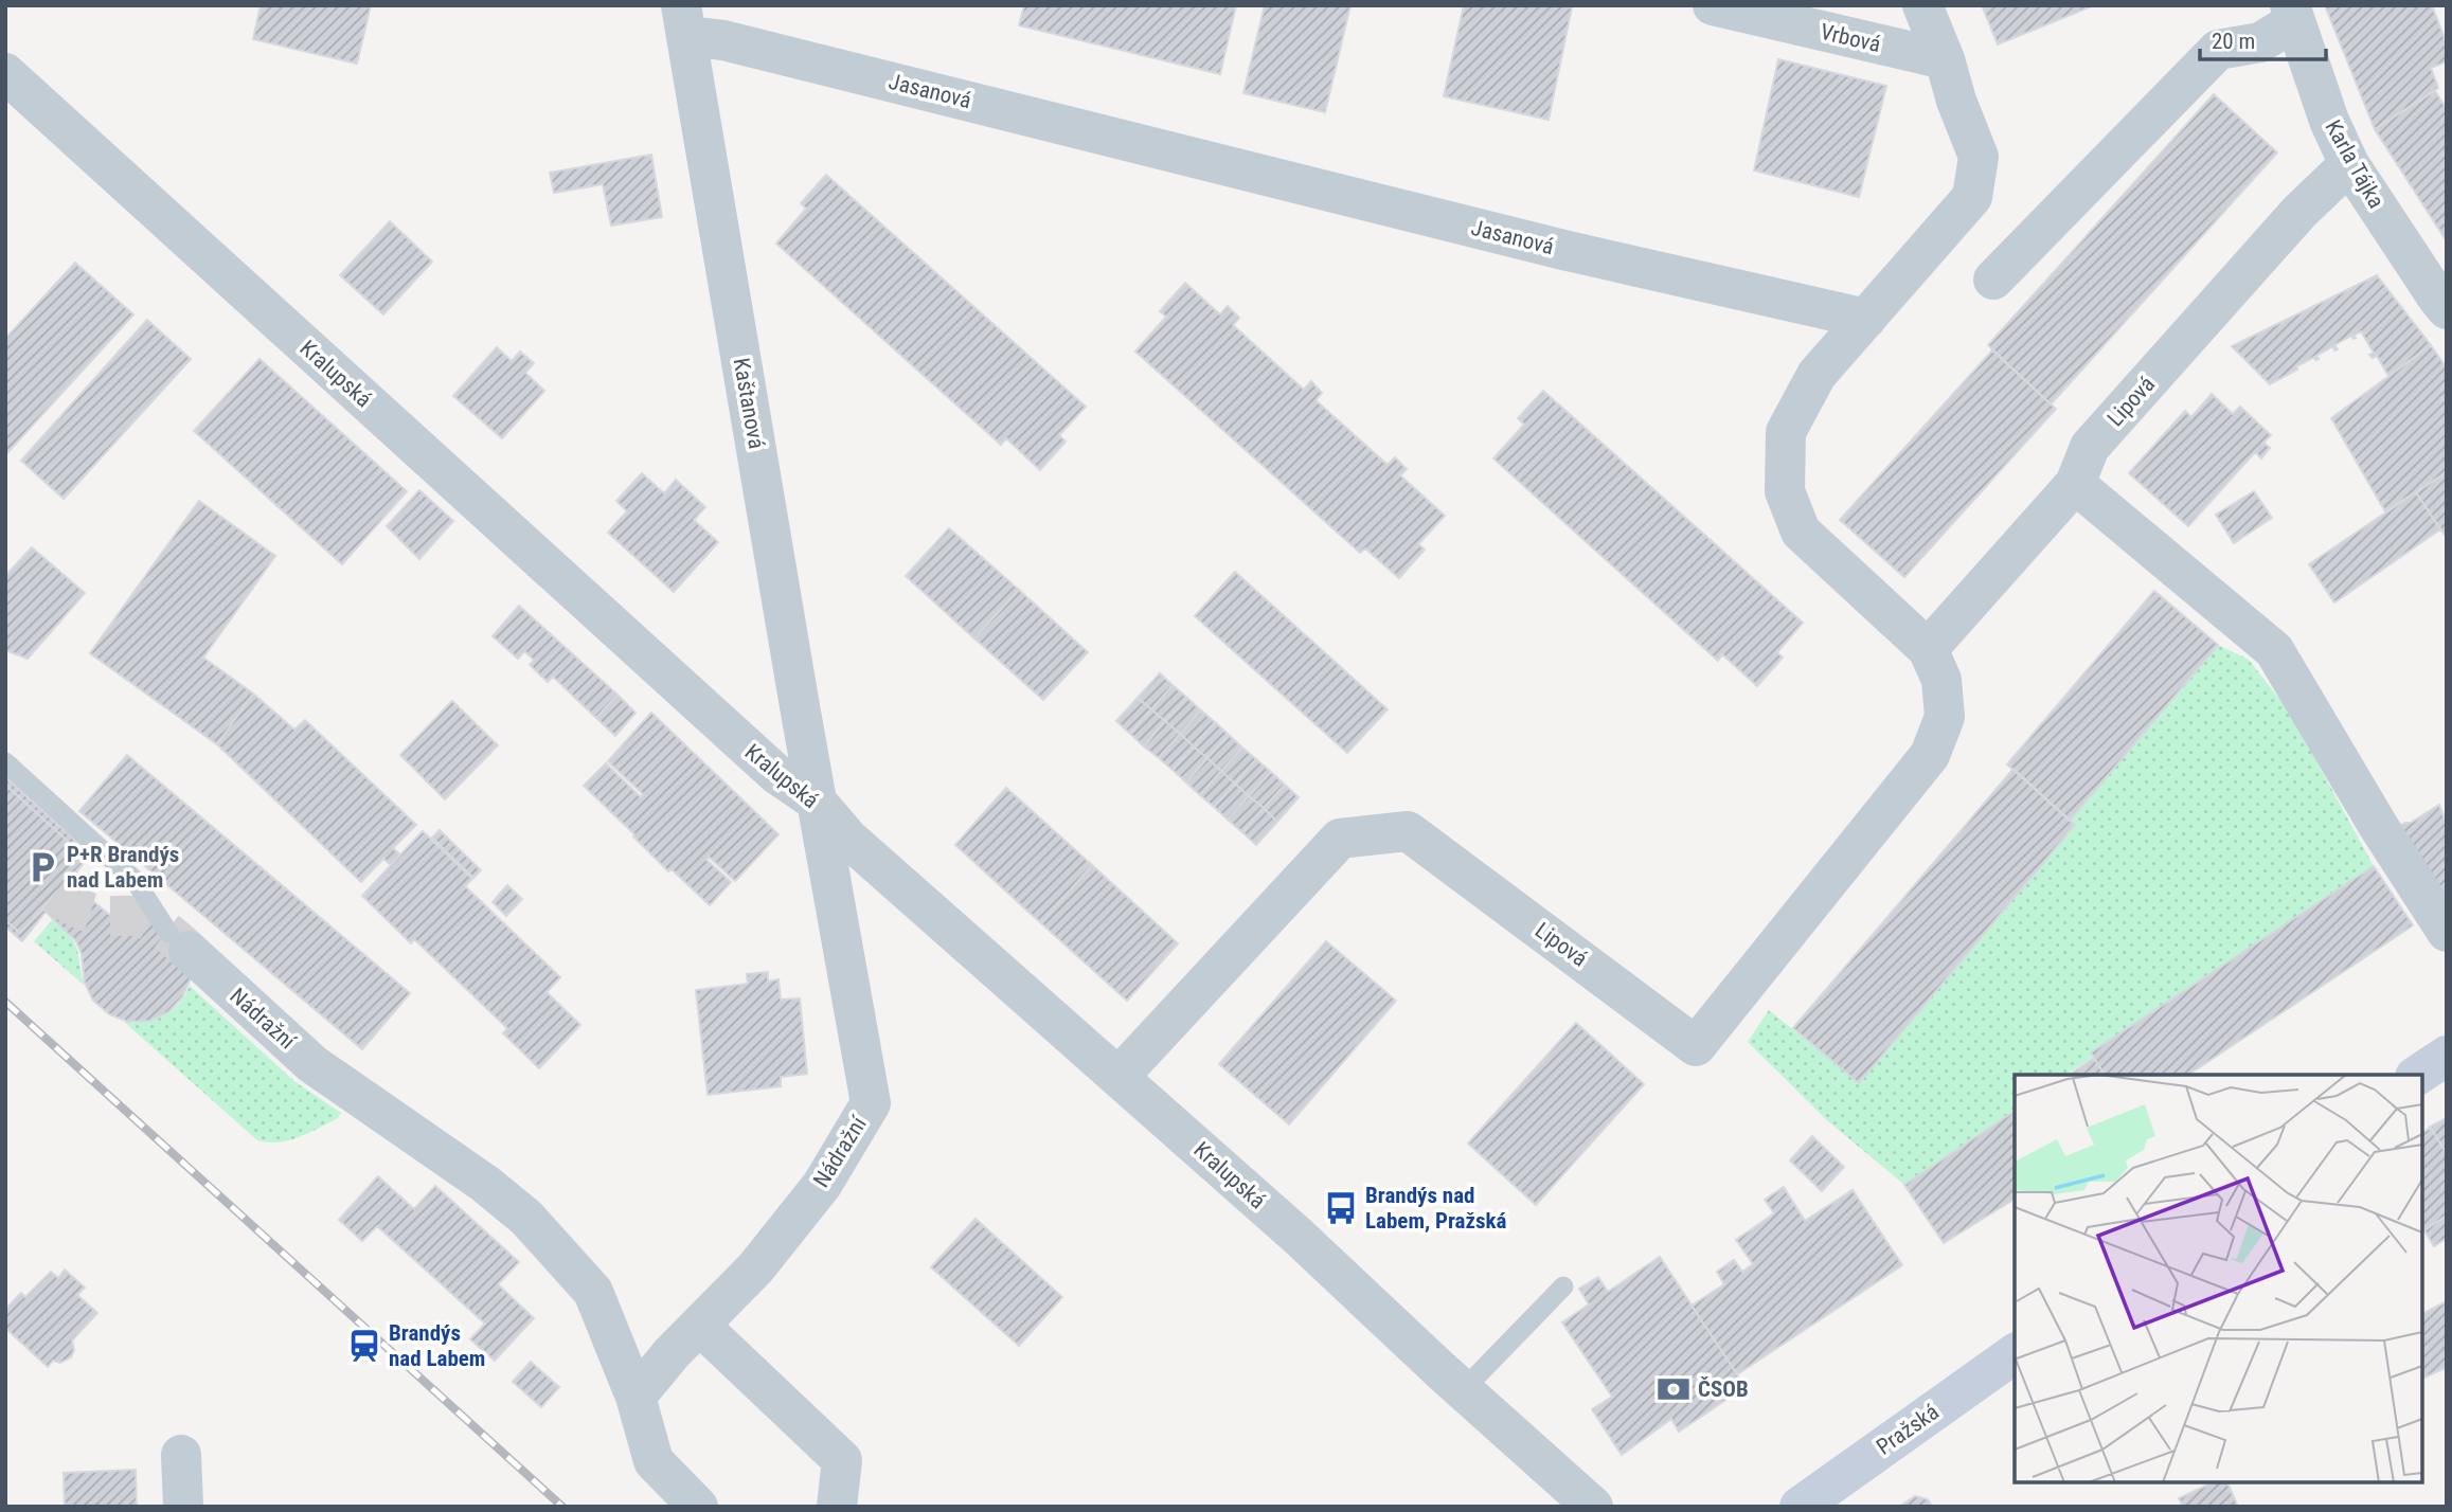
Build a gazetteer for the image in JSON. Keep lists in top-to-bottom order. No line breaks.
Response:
{"streets":{"main road":["Pražská"],"street":["Vrbová","Jasanová","Karla Tájka","Kralupská","Lipová","Kaštanová","Nádražní"]},"crossings":[["Jasanová","Kaštanová"],["Karla Tájka","Lipová"],["Kralupská","Lipová"],["Kralupská","Kaštanová"],["Kralupská","Nádražní"],["Kaštanová","Nádražní"]],"places":{"parking":["P+R Brandýs nad Labem"],"bus stop":["Brandýs nad Labem, Pražská"],"station":["Brandýs nad Labem"],"bank":["ČSOB"]},"scale_bar":"20 m"}
